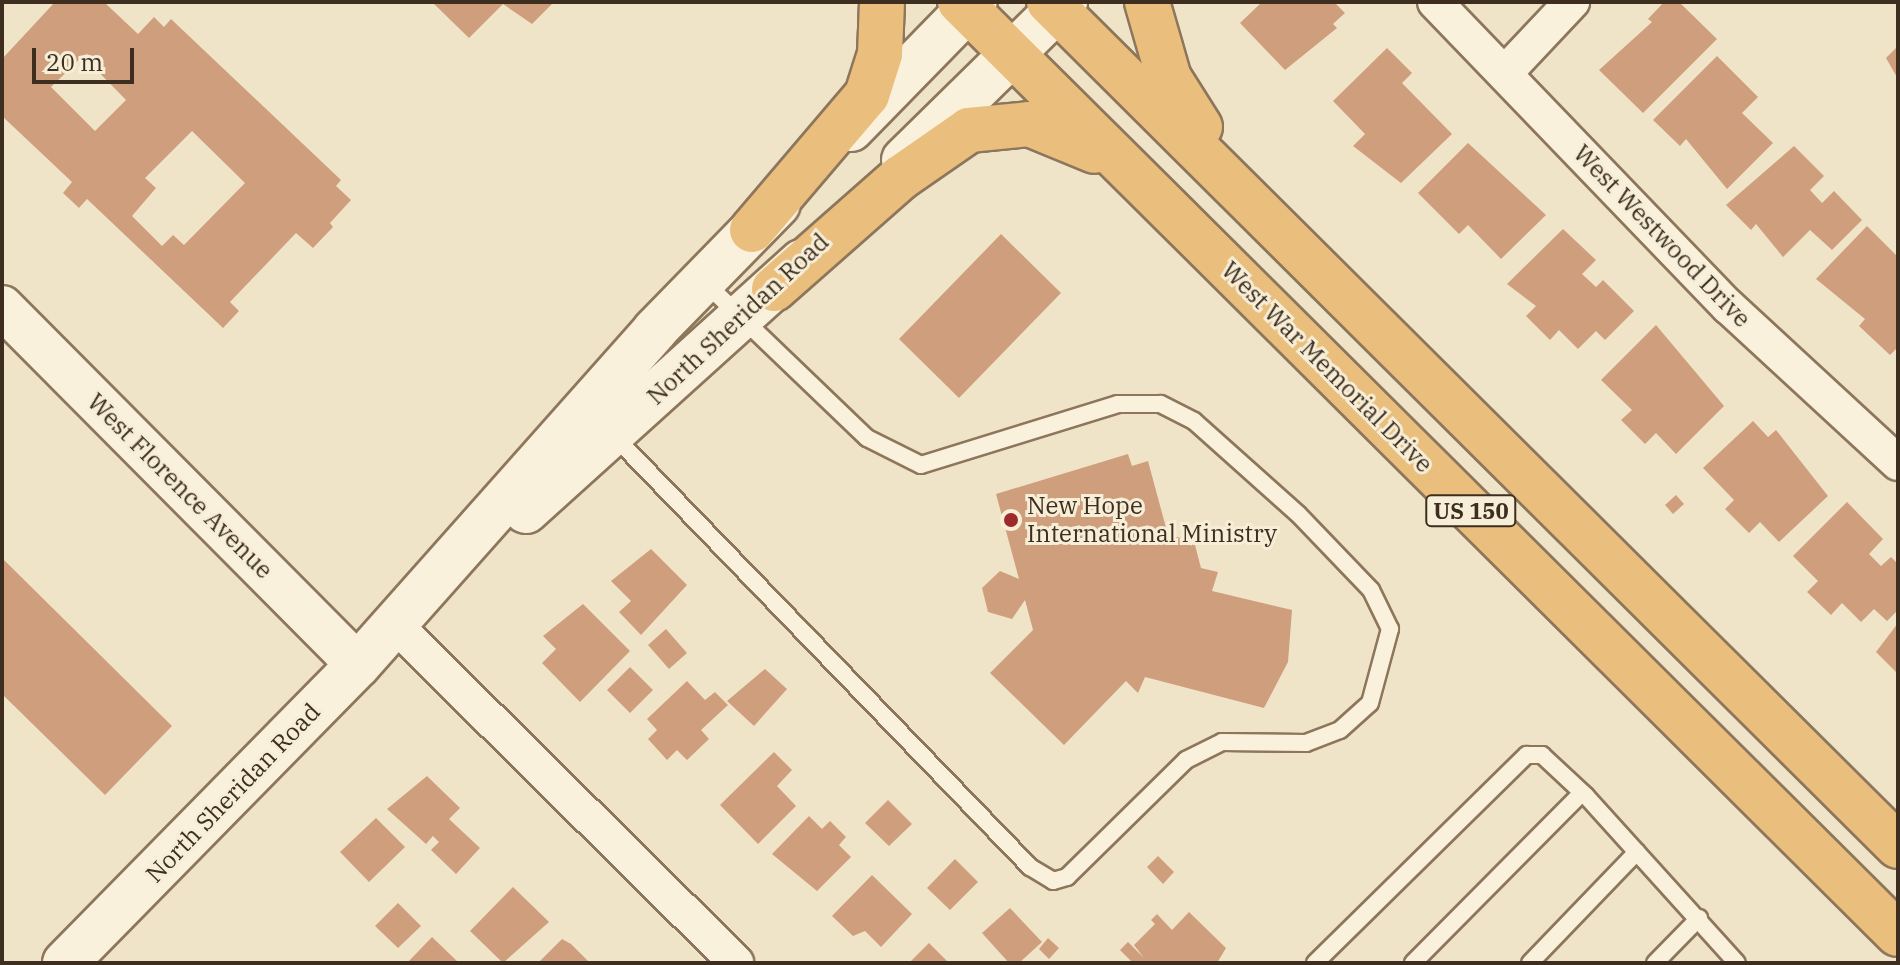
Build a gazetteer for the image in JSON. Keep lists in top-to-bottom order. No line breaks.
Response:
{"streets":{"highway":["West War Memorial Drive","US 150"],"main road":["North Sheridan Road"],"street":["West Westwood Drive","West Florence Avenue"]},"crossings":[["North Sheridan Road","West War Memorial Drive"],["North Sheridan Road","West Florence Avenue"],["North Sheridan Road","US 150"]],"places":["New Hope International Ministry"],"scale_bar":"20 m"}
